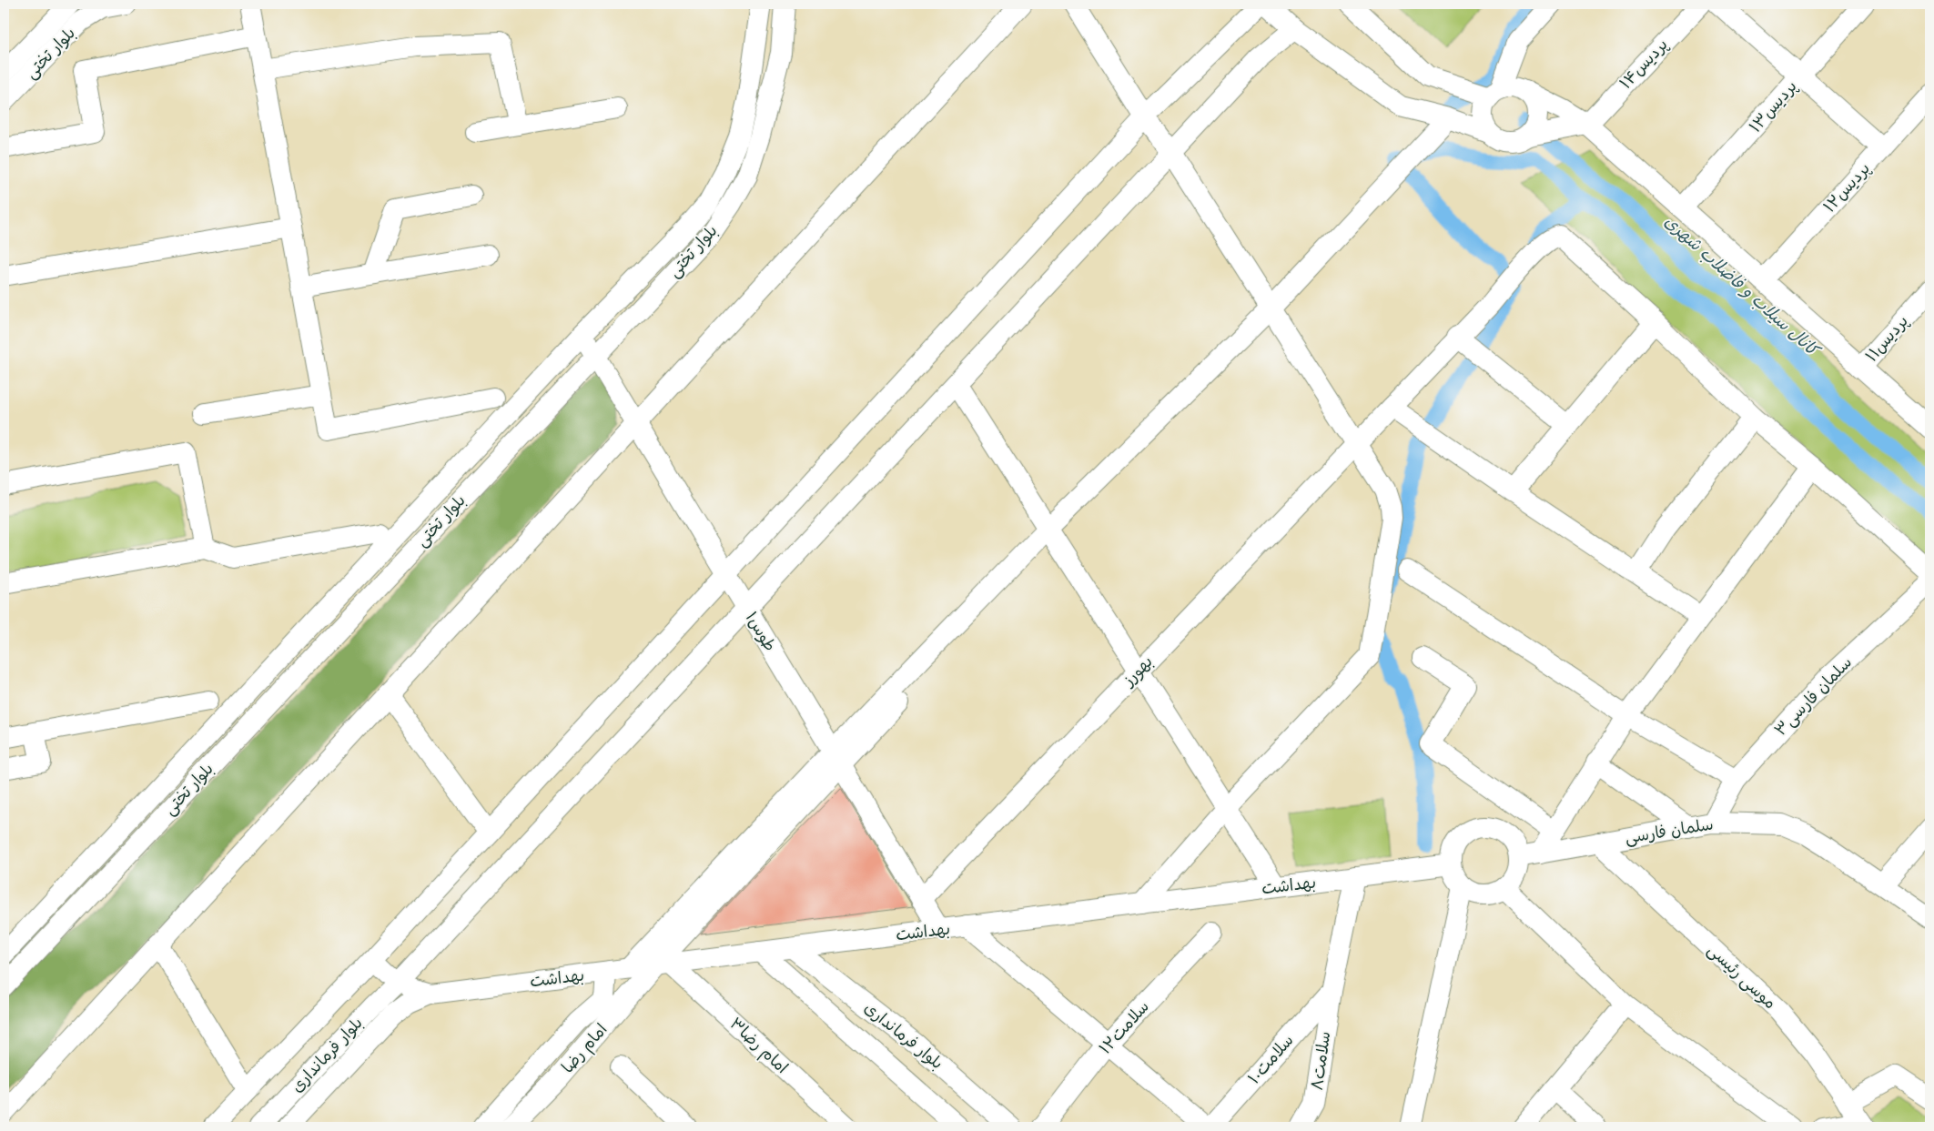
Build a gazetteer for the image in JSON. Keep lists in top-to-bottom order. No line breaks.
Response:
{"streets":{"street":["بلوار تختی","پردیس۱۴","پردیس۱۳","پردیس۱۲","پردیس۱۱","طوس۱","بهورز","سلمان فارسی۳","سلمان فارسی","بهداشت","موسی رئیسی","سلامت۱۲","بلوار فرمانداری","امام رضا۳","امام رضا","سلامت۱۰","سلامت۸"]},"crossings":[["بلوار تختی","طوس۱"],["طوس۱","بهورز"],["طوس۱","بهداشت"],["طوس۱","بلوار فرمانداری"],["طوس۱","امام رضا"],["سلمان فارسی۳","سلمان فارسی"],["سلمان فارسی","بهداشت"],["سلمان فارسی","موسی رئیسی"],["بهداشت","بلوار فرمانداری"],["بهداشت","امام رضا۳"],["بهداشت","امام رضا"],["بهداشت","سلامت۸"],["امام رضا۳","امام رضا"],["سلامت۱۰","سلامت۸"]],"water":["کانال سیلاب و فاضلاب شهری"]}
